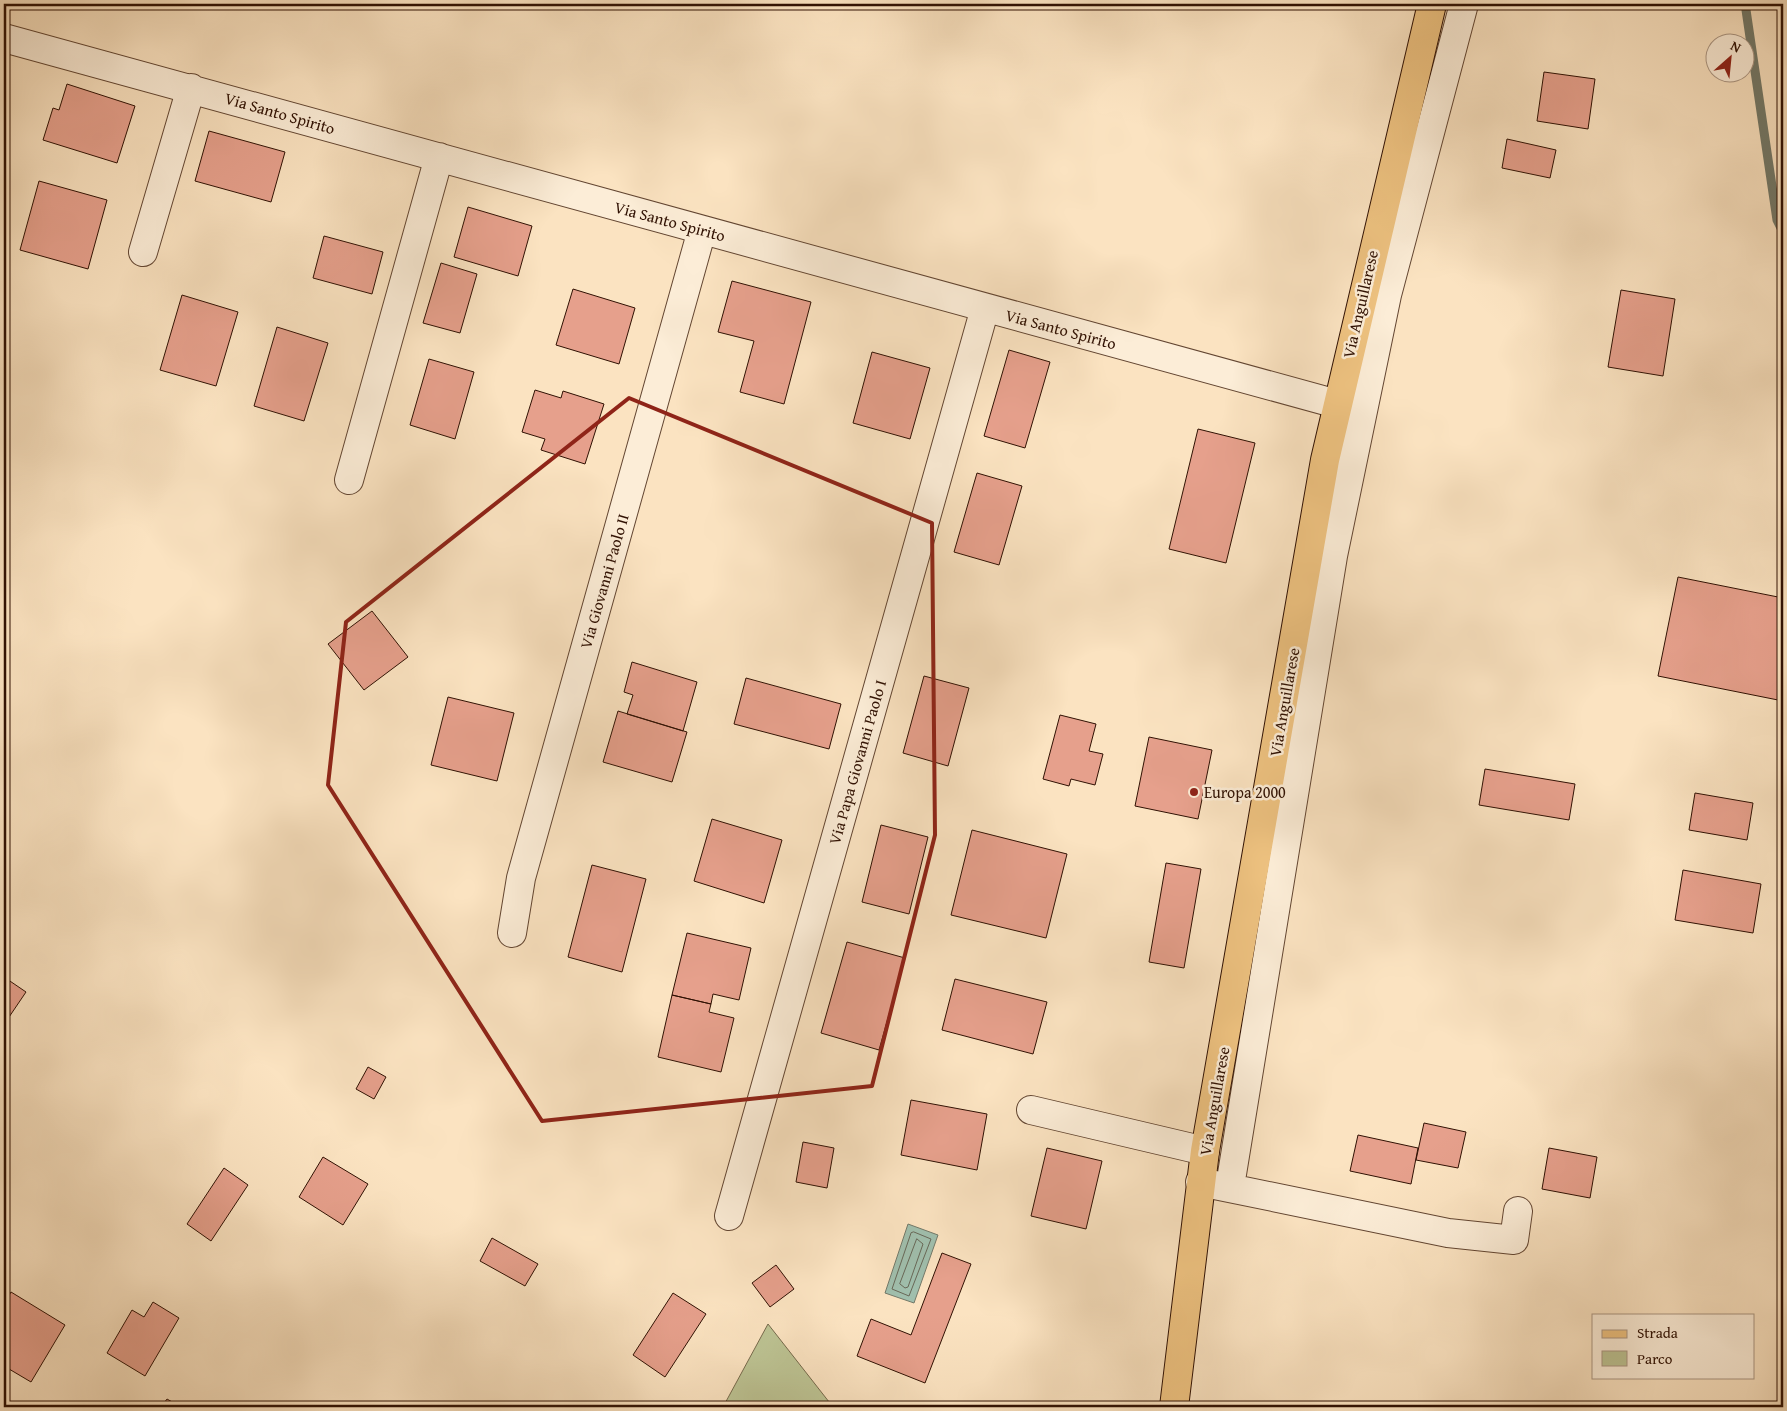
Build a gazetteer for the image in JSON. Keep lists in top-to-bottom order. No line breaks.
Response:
{"streets":{"main road":["Via Anguillarese"],"street":["Via Santo Spirito","Via Giovanni Paolo II","Via Papa Giovanni Paolo I"]},"crossings":[["Via Santo Spirito","Via Anguillarese"],["Via Santo Spirito","Via Giovanni Paolo II"],["Via Santo Spirito","Via Papa Giovanni Paolo I"]],"places":["Europa 2000"],"legend":["Strada","Parco"],"north":"top right"}
